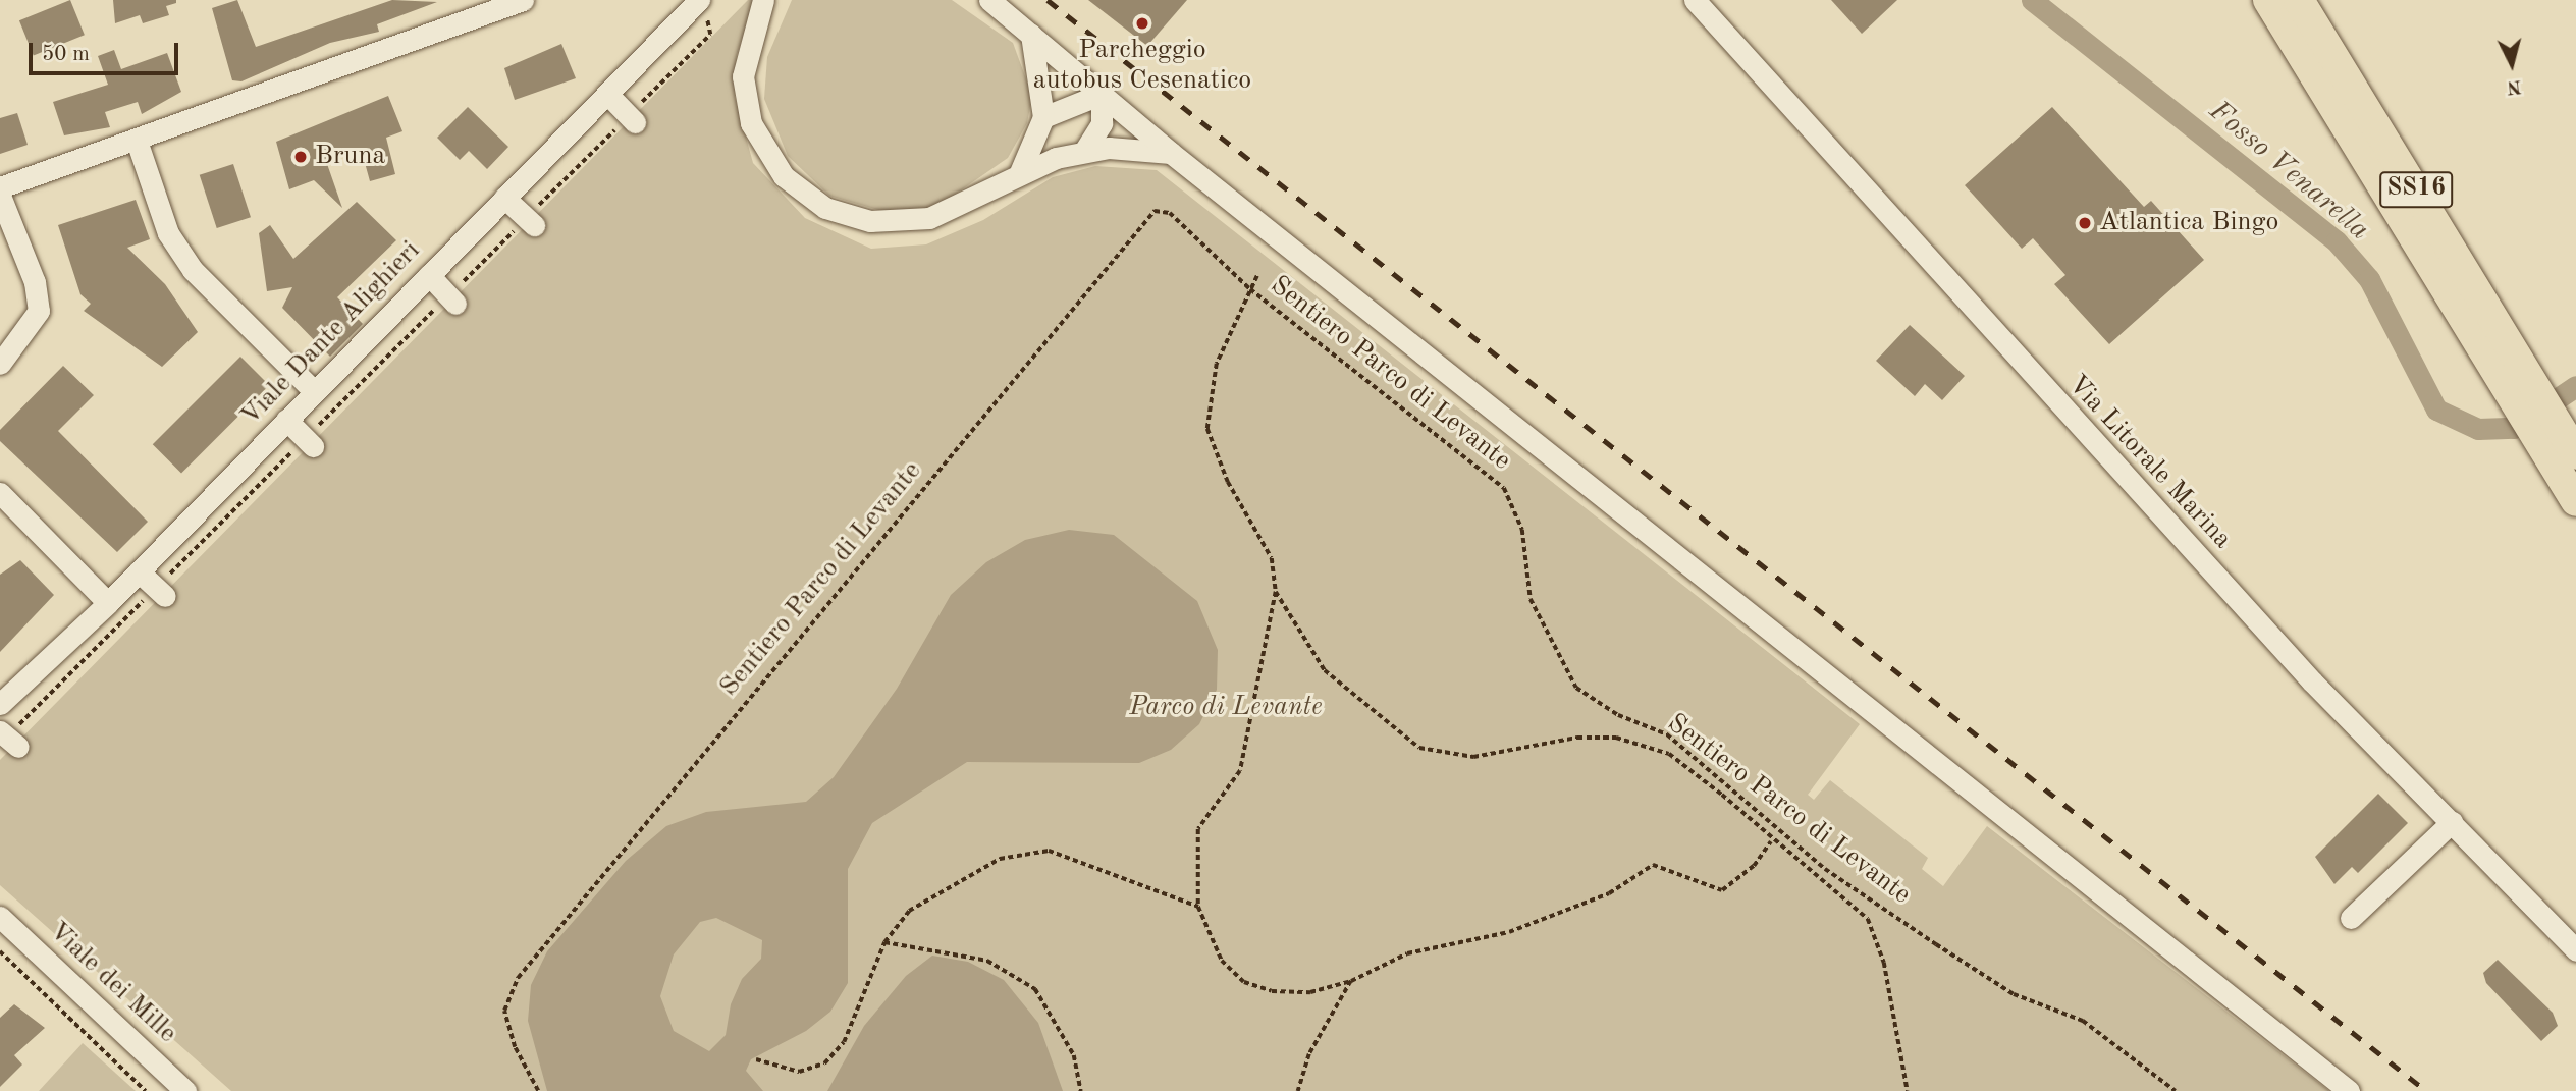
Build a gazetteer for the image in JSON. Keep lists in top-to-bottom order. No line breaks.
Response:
{"streets":{"highway":["SS16"],"street":["Viale Dante Alighieri","Via Litorale Marina","Viale dei Mille"],"path":["Sentiero Parco di Levante"]},"water":["Fosso Venarella"],"parks":["Parco di Levante"],"places":["Parcheggio autobus Cesenatico","Bruna","Atlantica Bingo"],"scale_bar":"50 m","north":"bottom"}
